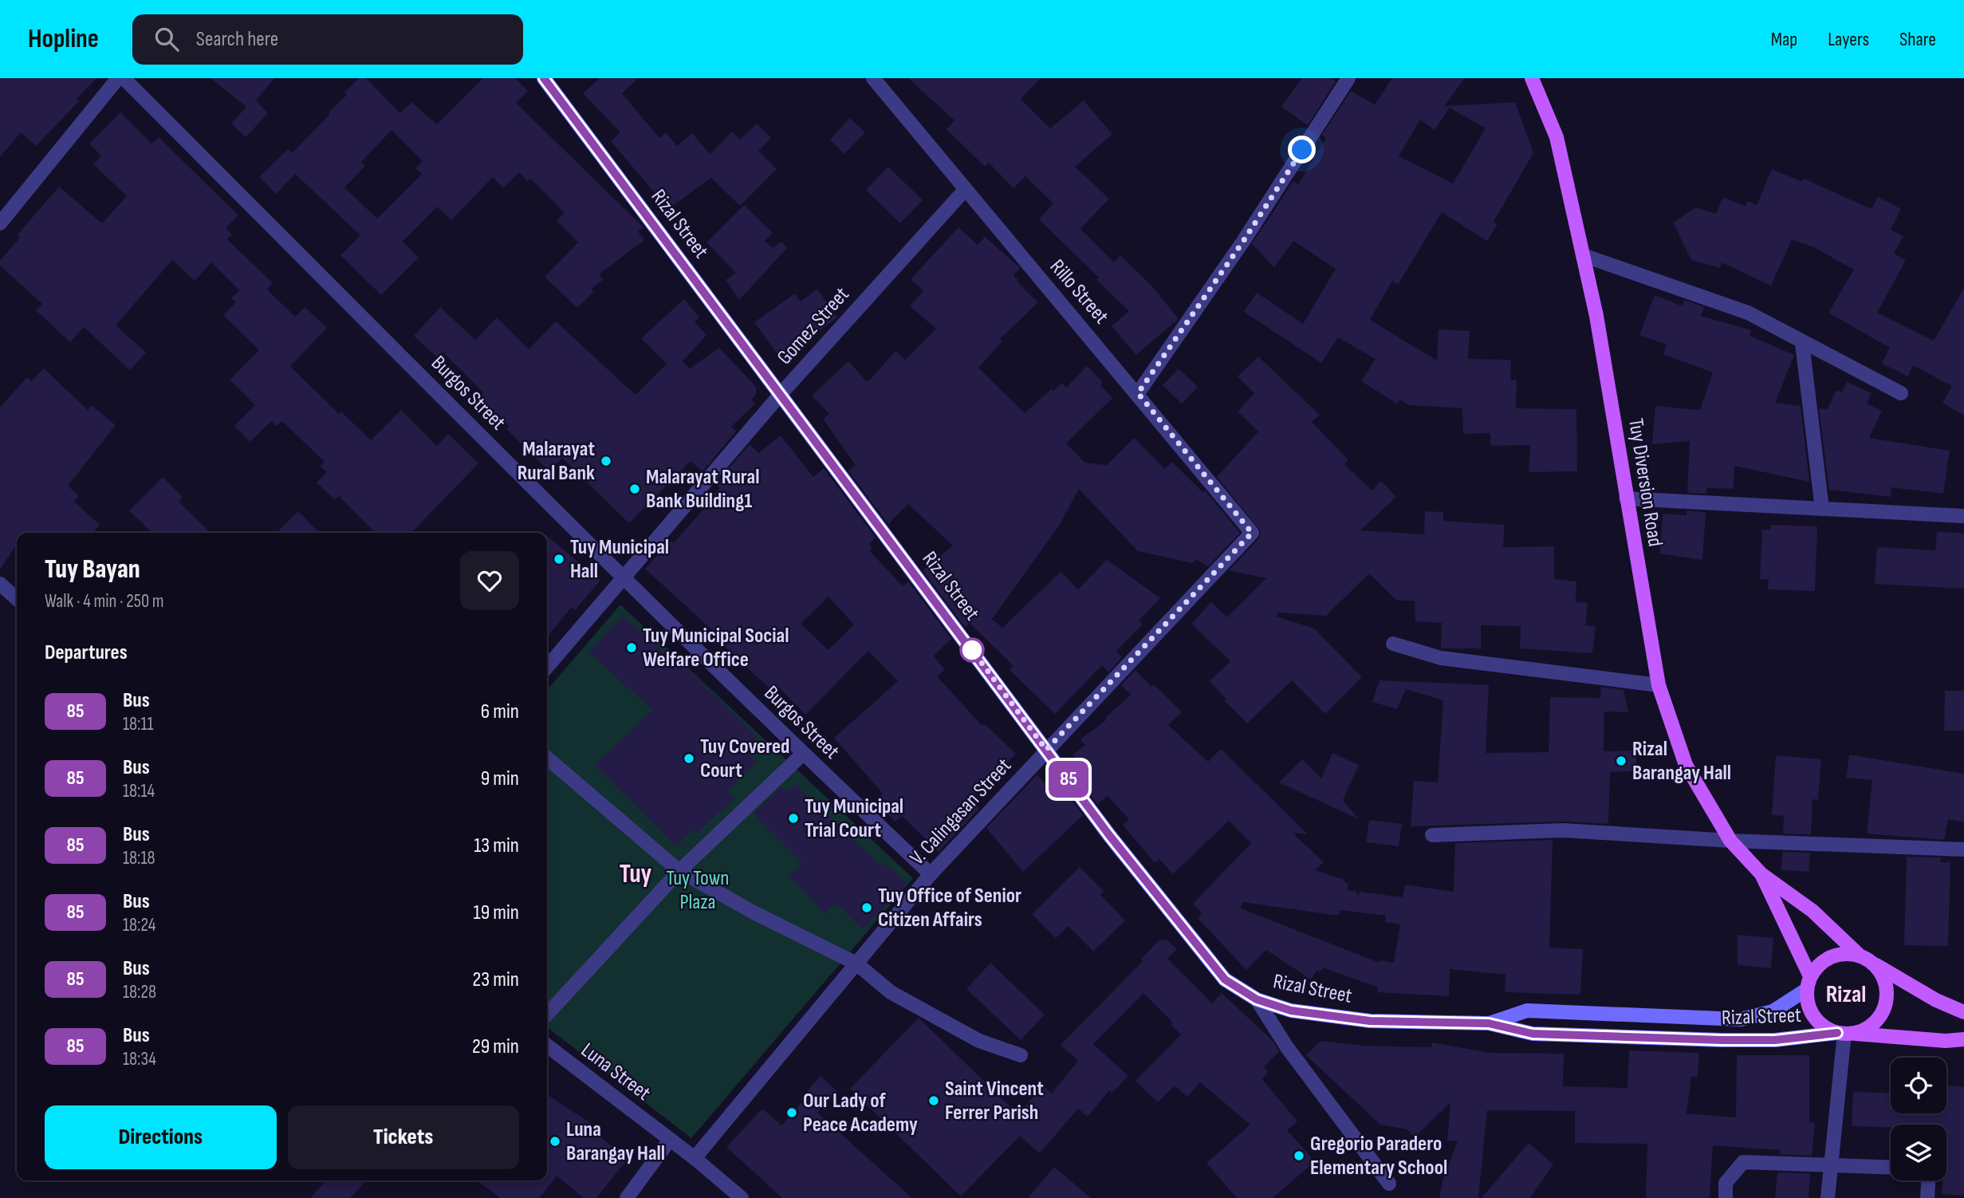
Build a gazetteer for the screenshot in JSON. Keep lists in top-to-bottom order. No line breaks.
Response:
{"streets":{"main road":["Rizal Street","Tuy Diversion Road"],"street":["Rillo Street","Gomez Street","Burgos Street","V. Calingasan Street","Luna Street"]},"crossings":[["Rizal Street","Gomez Street"],["Rizal Street","Tuy Diversion Road"],["Rizal Street","V. Calingasan Street"],["Rillo Street","Gomez Street"],["Rillo Street","V. Calingasan Street"],["Gomez Street","Burgos Street"],["Burgos Street","V. Calingasan Street"],["V. Calingasan Street","Luna Street"]],"districts":["Tuy","Rizal"],"parks":["Tuy Town Plaza"],"places":["Malarayat Rural Bank","Malarayat Rural Bank Building1","Tuy Municipal Hall","Tuy Municipal Social Welfare Office","Tuy Covered Court","Rizal Barangay Hall","Tuy Municipal Trial Court","Tuy Office of Senior Citizen Affairs","Saint Vincent Ferrer Parish","Our Lady of Peace Academy","Luna Barangay Hall","Gregorio Paradero Elementary School"],"lines":["bus line 85"],"page":{"header":"Hopline","search":"Search here","nav":["Map","Layers","Share"],"on_map":"85","heading":[["Tuy Bayan","Walk · 4 min · 250 m"],"Departures"],"list":[{"mark":"85","name":"Bus","note":"18:11","value":"6 min"},{"mark":"85","name":"Bus","note":"18:14","value":"9 min"},{"mark":"85","name":"Bus","note":"18:18","value":"13 min"},{"mark":"85","name":"Bus","note":"18:24","value":"19 min"},{"mark":"85","name":"Bus","note":"18:28","value":"23 min"},{"mark":"85","name":"Bus","note":"18:34","value":"29 min"}],"buttons":["Directions","Tickets"]}}
